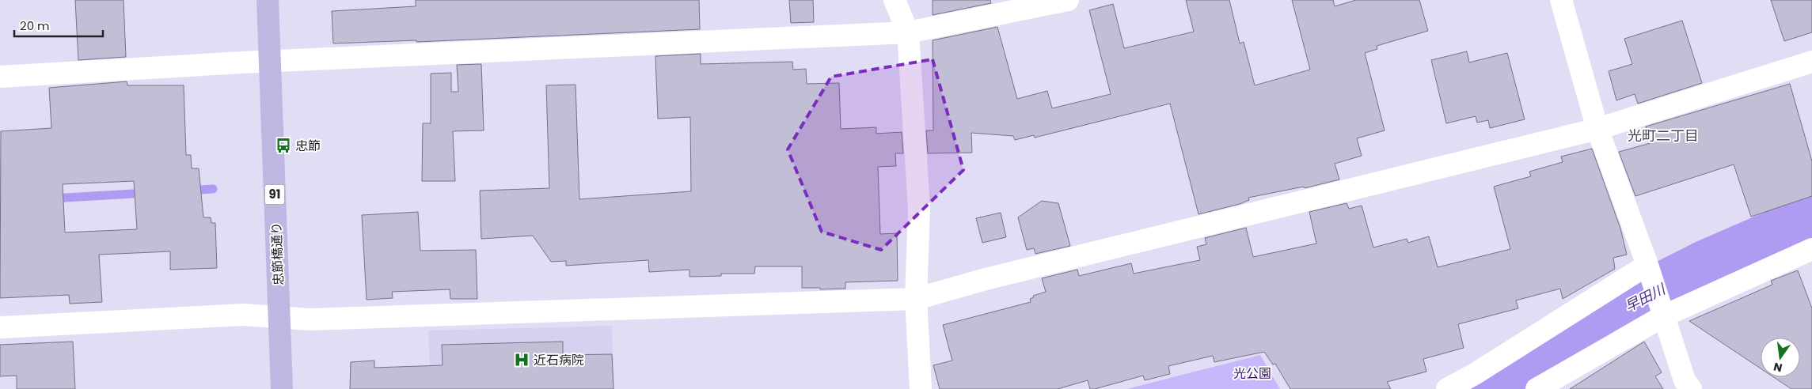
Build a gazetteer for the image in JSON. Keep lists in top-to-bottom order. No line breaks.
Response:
{"streets":{"main road":["91","忠節橋通り"]},"districts":["光町二丁目"],"water":["早田川"],"parks":["光公園"],"places":{"bus stop":["忠節"],"hospital":["近石病院"]},"scale_bar":"20 m","north":"bottom"}
